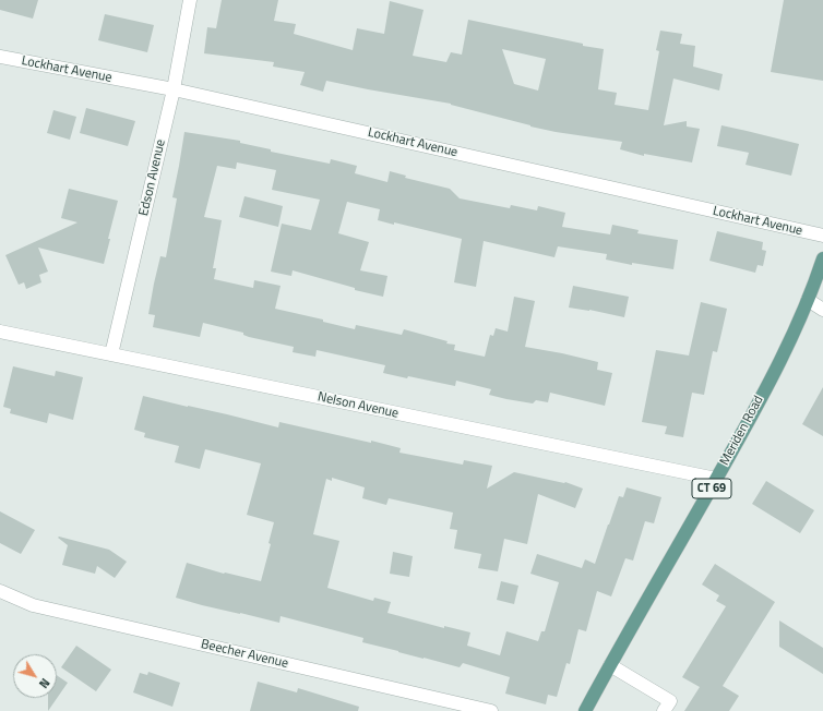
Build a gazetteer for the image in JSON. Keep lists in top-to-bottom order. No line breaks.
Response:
{"streets":{"main road":["Meriden Road","CT 69"],"street":["Lockhart Avenue","Edson Avenue","Nelson Avenue","Beecher Avenue"]},"crossings":[["Lockhart Avenue","Edson Avenue"],["Edson Avenue","Nelson Avenue"],["Nelson Avenue","Meriden Road"]],"north":"bottom right"}
